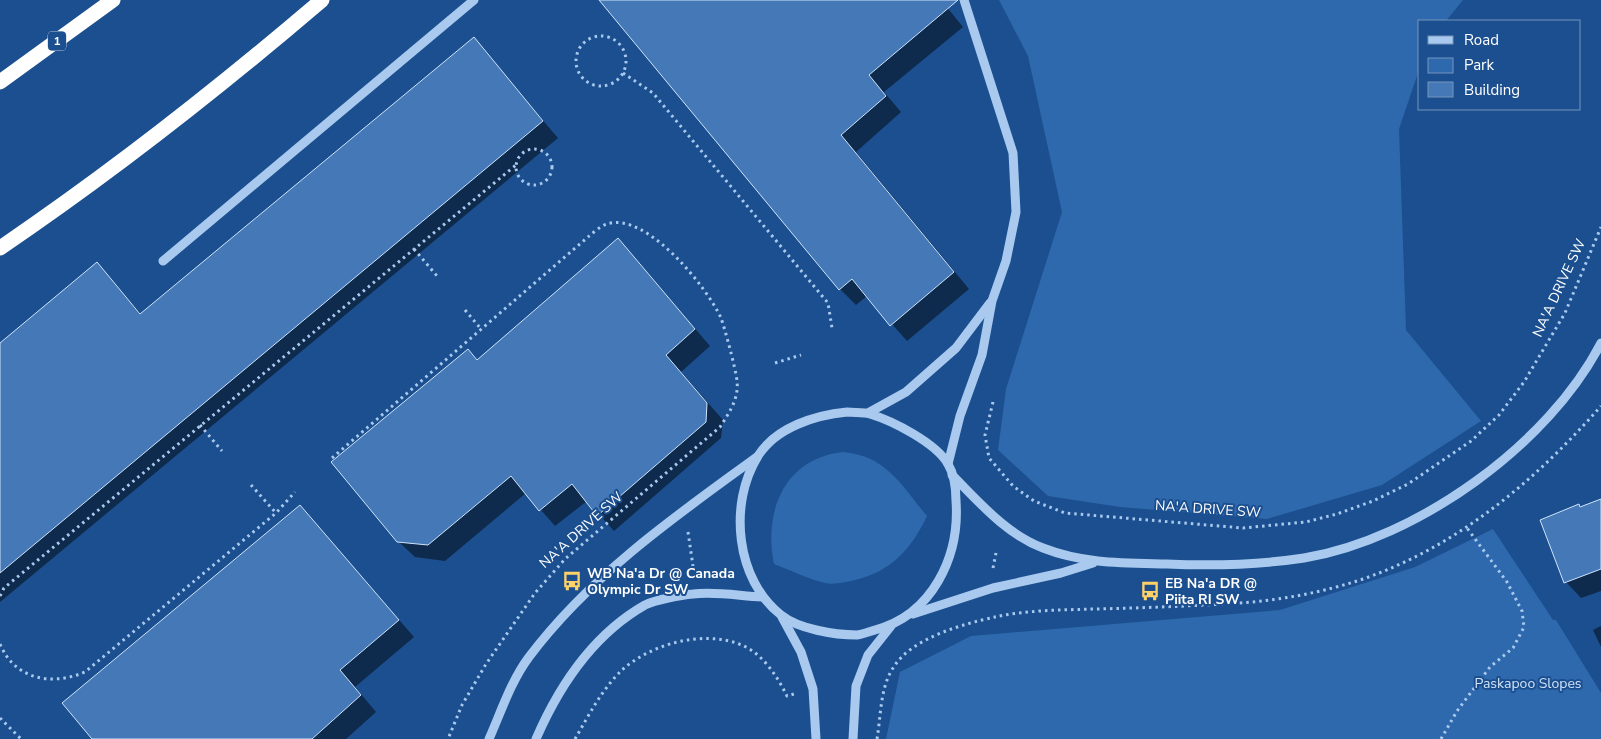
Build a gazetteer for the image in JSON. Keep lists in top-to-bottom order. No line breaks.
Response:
{"streets":{"highway":["1"],"path":["NA'A DRIVE SW"]},"parks":["Paskapoo Slopes"],"places":{"bus stop":["WB Na'a Dr @ Canada Olympic Dr SW","EB Na'a DR @ Piita RI SW"]},"legend":["Road","Park","Building"]}
